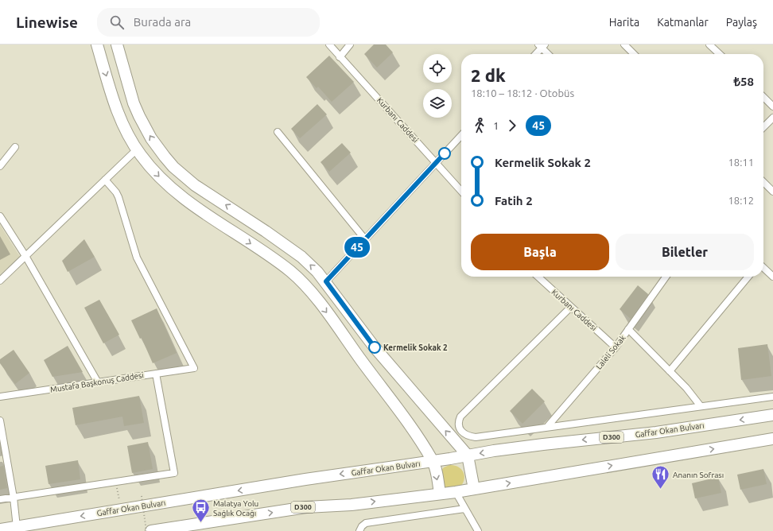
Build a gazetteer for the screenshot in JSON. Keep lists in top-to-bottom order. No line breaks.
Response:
{"streets":{"highway":["Gaffar Okan Bulvarı","D300"],"street":["Kurbanı Caddesi","Laleli Sokak","Mustafa Başkonuş Caddesi"]},"crossings":[["Kurbanı Caddesi","Laleli Sokak"]],"places":{"other":["Kermelik Sokak 2"],"restaurant":["Ananın Sofrası"],"bus stop":["Malatya Yolu Sağlık Ocağı"]},"lines":["bus line 45"],"page":{"header":"Linewise","search":"Burada ara","nav":["Harita","Katmanlar","Paylaş"],"on_map":"45","heading":["2 dk","18:10 – 18:12 · Otobüs","₺58"],"legs":["1","45"],"list":[{"name":"Kermelik Sokak 2","value":"18:11"},{"name":"Fatih 2","value":"18:12"}],"buttons":["Başla","Biletler"]}}
